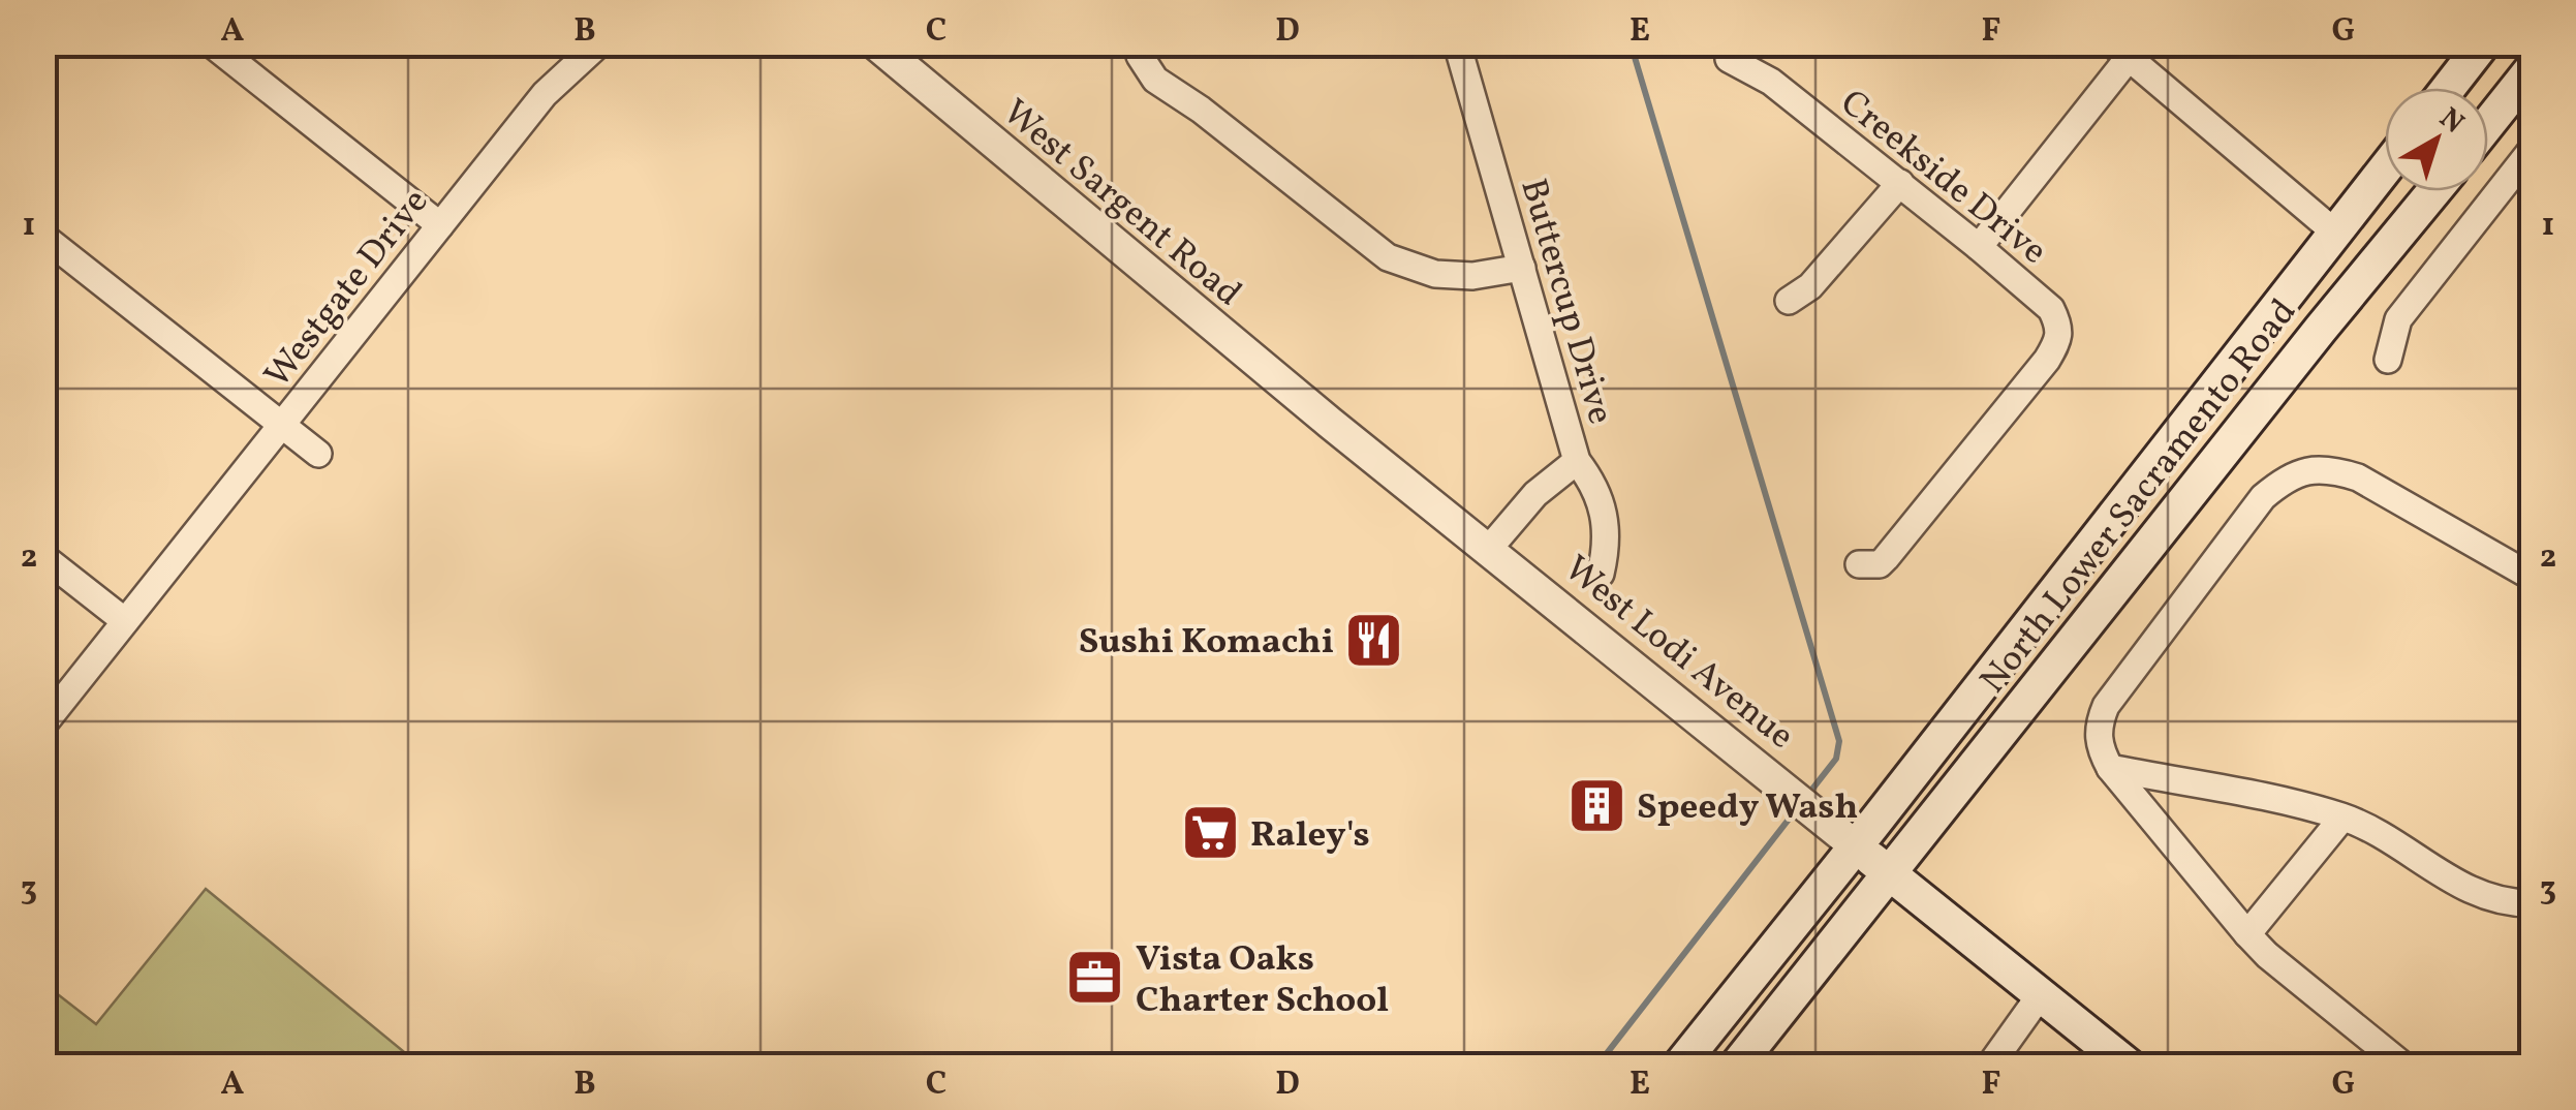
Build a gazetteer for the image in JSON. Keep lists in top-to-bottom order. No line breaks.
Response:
{"streets":{"main road":["North Lower Sacramento Road","West Lodi Avenue"],"street":["Creekside Drive","West Sargent Road","Westgate Drive","Buttercup Drive"]},"crossings":[["West Sargent Road","West Lodi Avenue"],["North Lower Sacramento Road","West Lodi Avenue"]],"places":{"restaurant":["Sushi Komachi"],"building":["Speedy Wash"],"supermarket":["Raley's"],"office":["Vista Oaks Charter School"]},"north":"top right","grid":{"columns":["A","B","C","D","E","F","G"],"rows":["1","2","3"]}}
